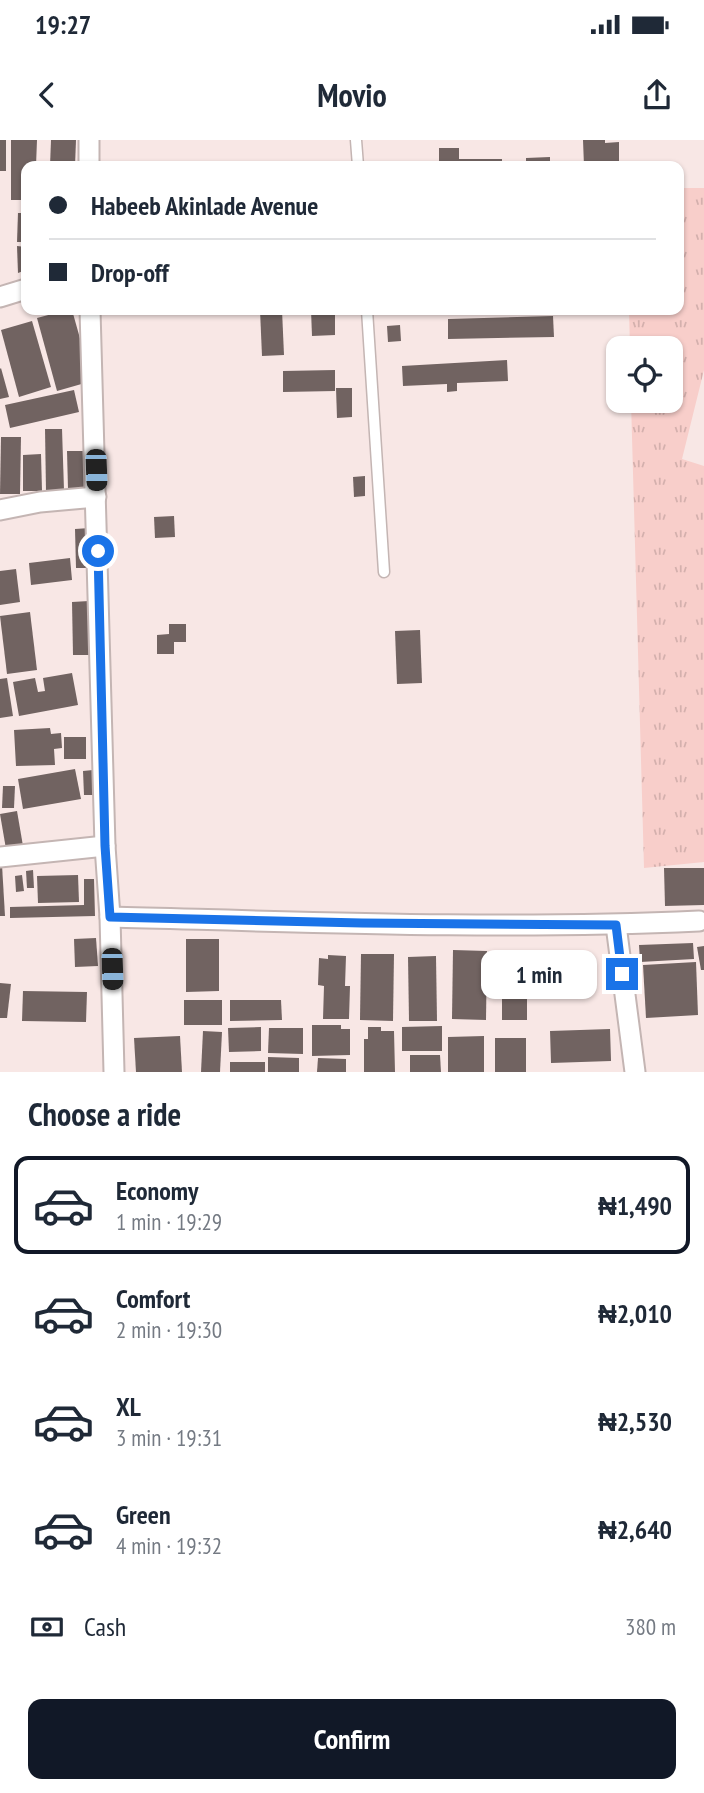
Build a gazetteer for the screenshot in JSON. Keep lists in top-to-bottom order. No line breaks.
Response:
{"page":{"status":"19:27","header":"Movio","banner":["Habeeb Akinlade Avenue","Drop-off"],"bubble":"1 min","heading":"Choose a ride","list":[{"name":"Economy","note":"1 min · 19:29","value":"₦1,490"},{"name":"Comfort","note":"2 min · 19:30","value":"₦2,010"},{"name":"XL","note":"3 min · 19:31","value":"₦2,530"},{"name":"Green","note":"4 min · 19:32","value":"₦2,640"}],"pay":["Cash","380 m"],"buttons":"Confirm"}}
